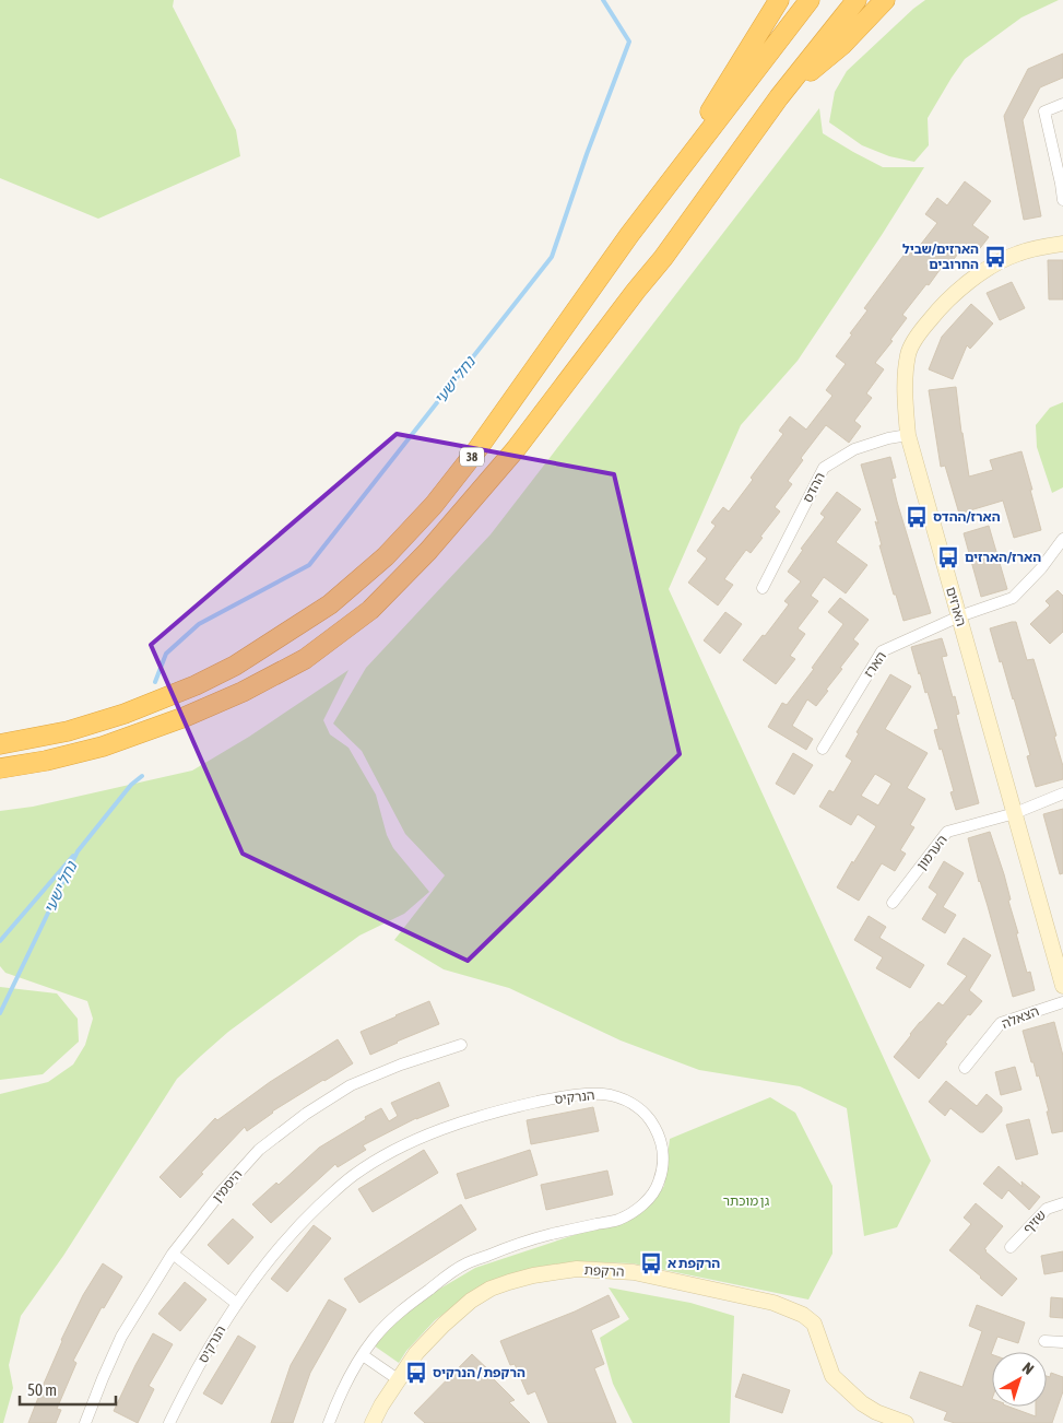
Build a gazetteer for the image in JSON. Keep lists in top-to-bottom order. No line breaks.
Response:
{"streets":{"highway":["38"],"street":["ההדס","הארזים","הארז","הערמון","הצאלה","הנרקיס","היסמין","שזיף","הרקפת"]},"crossings":[["ההדס","הארזים"],["הארזים","הארז"],["הארזים","הערמון"]],"water":["נחל ישעי"],"parks":["גן מוכתר"],"places":{"bus stop":["הארזים/שביל החרובים","הארז/ההדס","הארז/הארזים","הרקפת א","הרקפת / הנרקיס"]},"scale_bar":"50 m","north":"top right"}
